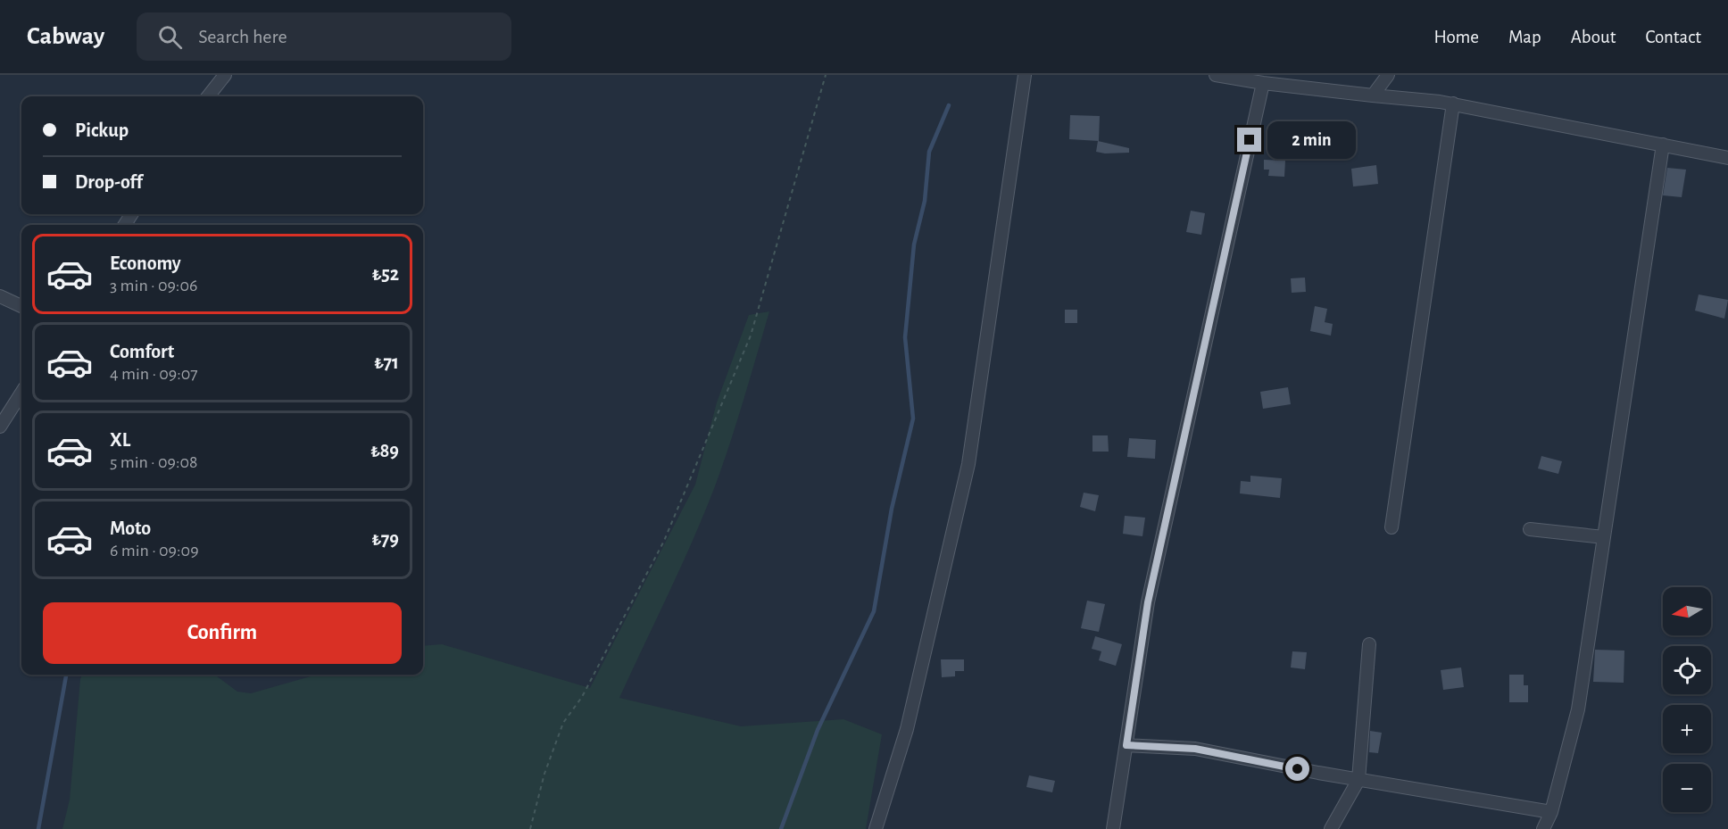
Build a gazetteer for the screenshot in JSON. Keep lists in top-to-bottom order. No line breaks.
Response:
{"north":"left","page":{"header":"Cabway","search":"Search here","nav":["Home","Map","About","Contact"],"banner":["Pickup","Drop-off"],"bubble":"2 min","list":[{"name":"Economy","note":"3 min · 09:06","value":"₺52"},{"name":"Comfort","note":"4 min · 09:07","value":"₺71"},{"name":"XL","note":"5 min · 09:08","value":"₺89"},{"name":"Moto","note":"6 min · 09:09","value":"₺79"}],"map_buttons":["+","−"],"buttons":"Confirm"}}
